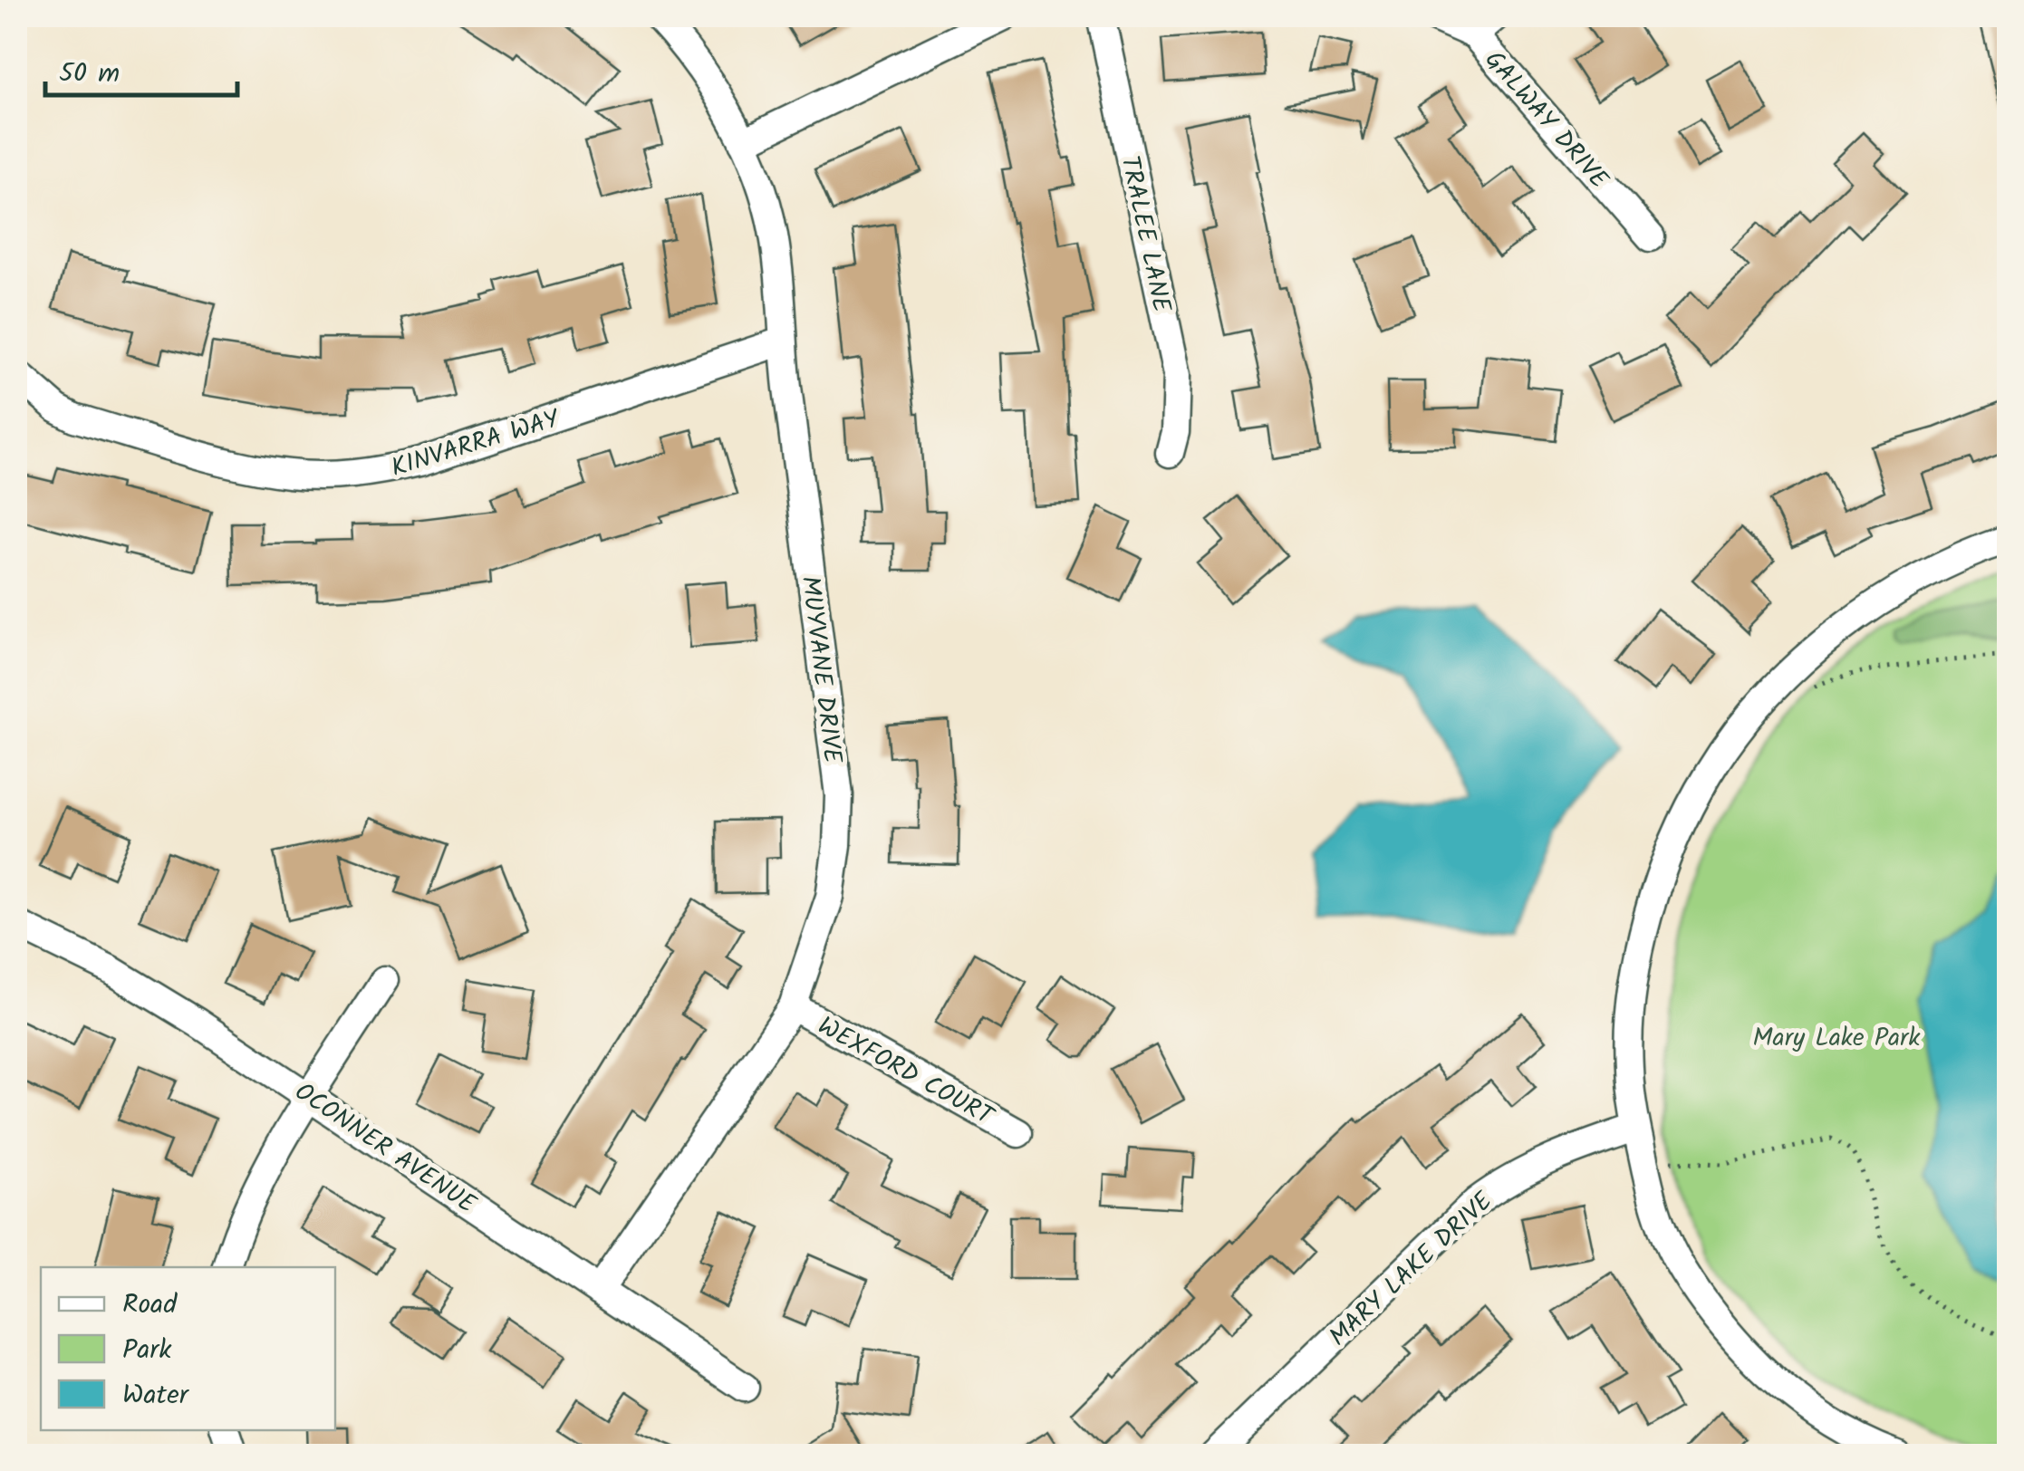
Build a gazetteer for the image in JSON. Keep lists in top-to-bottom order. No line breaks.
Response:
{"streets":{"street":["GALWAY DRIVE","TRALEE LANE","KINVARRA WAY","MUYVANE DRIVE","WEXFORD COURT","OCONNER AVENUE","MARY LAKE DRIVE"]},"crossings":[["KINVARRA WAY","MUYVANE DRIVE"],["MUYVANE DRIVE","WEXFORD COURT"],["MUYVANE DRIVE","OCONNER AVENUE"]],"parks":["Mary Lake Park"],"legend":["Road","Park","Water"],"scale_bar":"50 m"}
